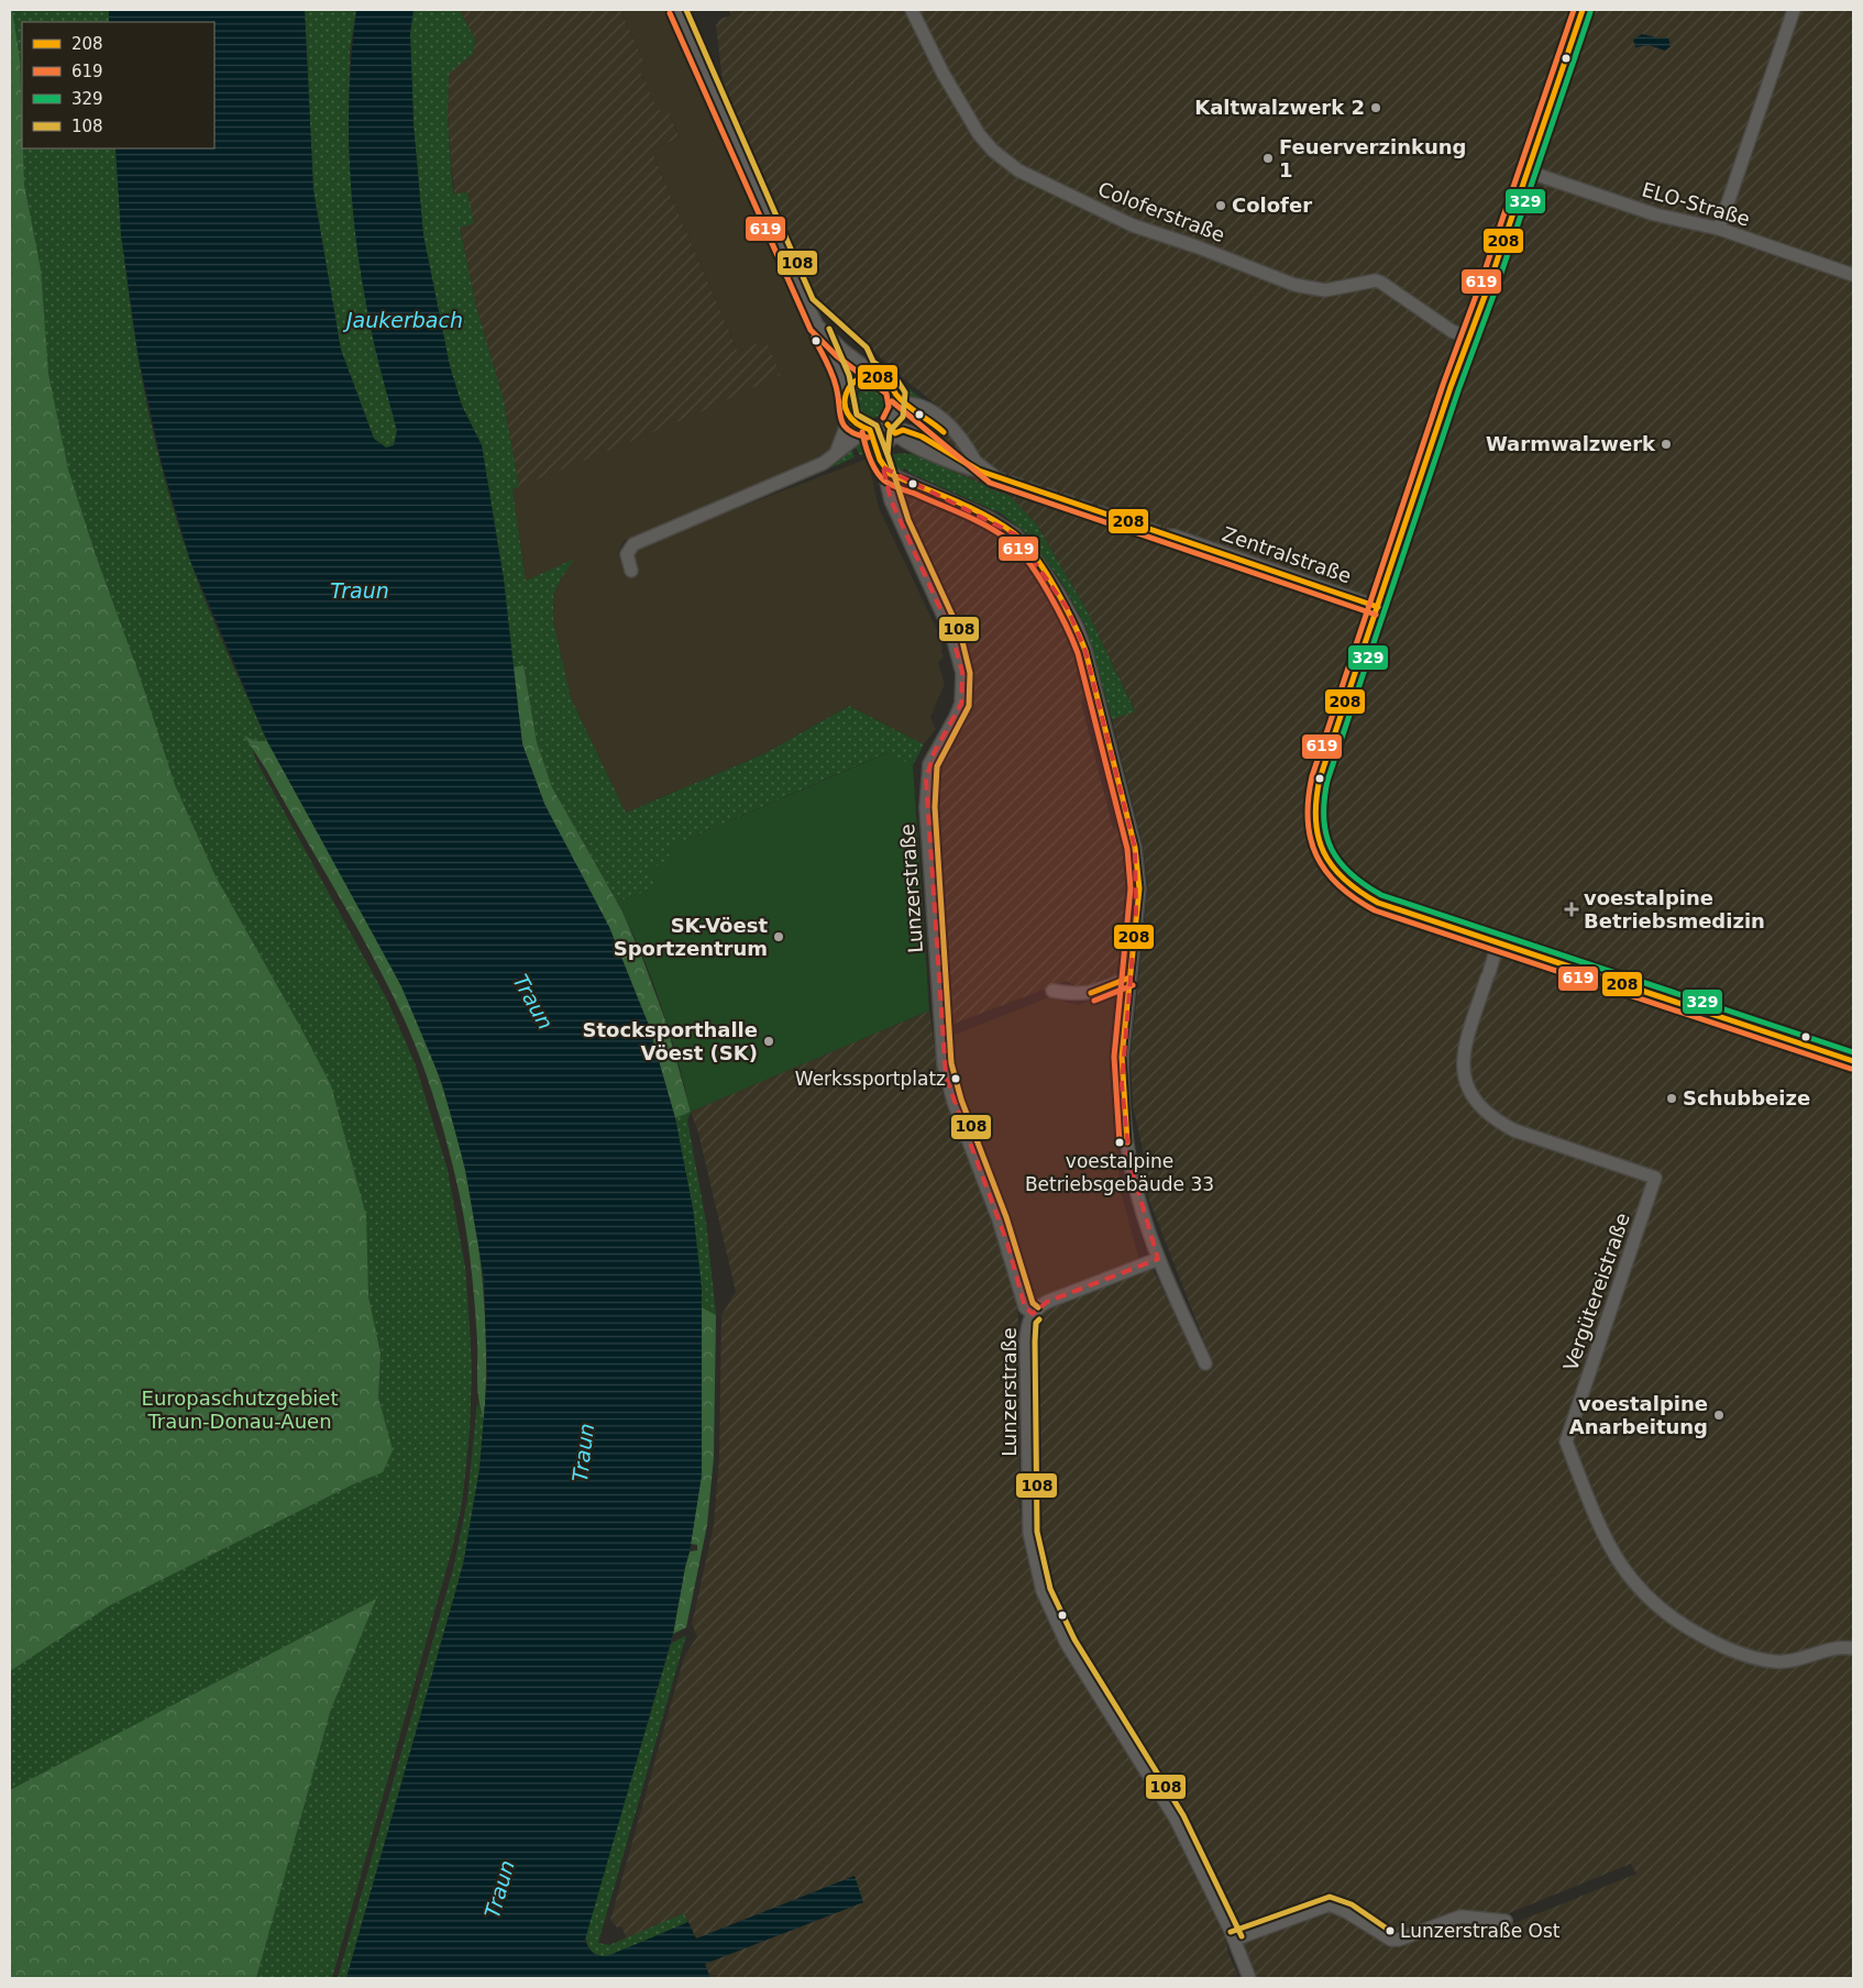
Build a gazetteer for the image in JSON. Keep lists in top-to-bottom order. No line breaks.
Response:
{"streets":{"street":["ELO-Straße","Coloferstraße","Zentralstraße","Lunzerstraße","Vergütereistraße"]},"water":["Jaukerbach","Traun"],"parks":["Europaschutzgebiet Traun-Donau-Auen"],"places":{"other":["Kaltwalzwerk 2","Feuerverzinkung 1","Colofer","Warmwalzwerk","SK-Vöest Sportzentrum","Stocksporthalle Vöest (SK)","Werkssportplatz","Schubbeize","voestalpine Betriebsgebäude 33","voestalpine Anarbeitung","Lunzerstraße Ost"],"health":["voestalpine Betriebsmedizin"]},"lines":["transit line 208","transit line 619","transit line 108","transit line 329"],"legend":["208","619","329","108"]}
